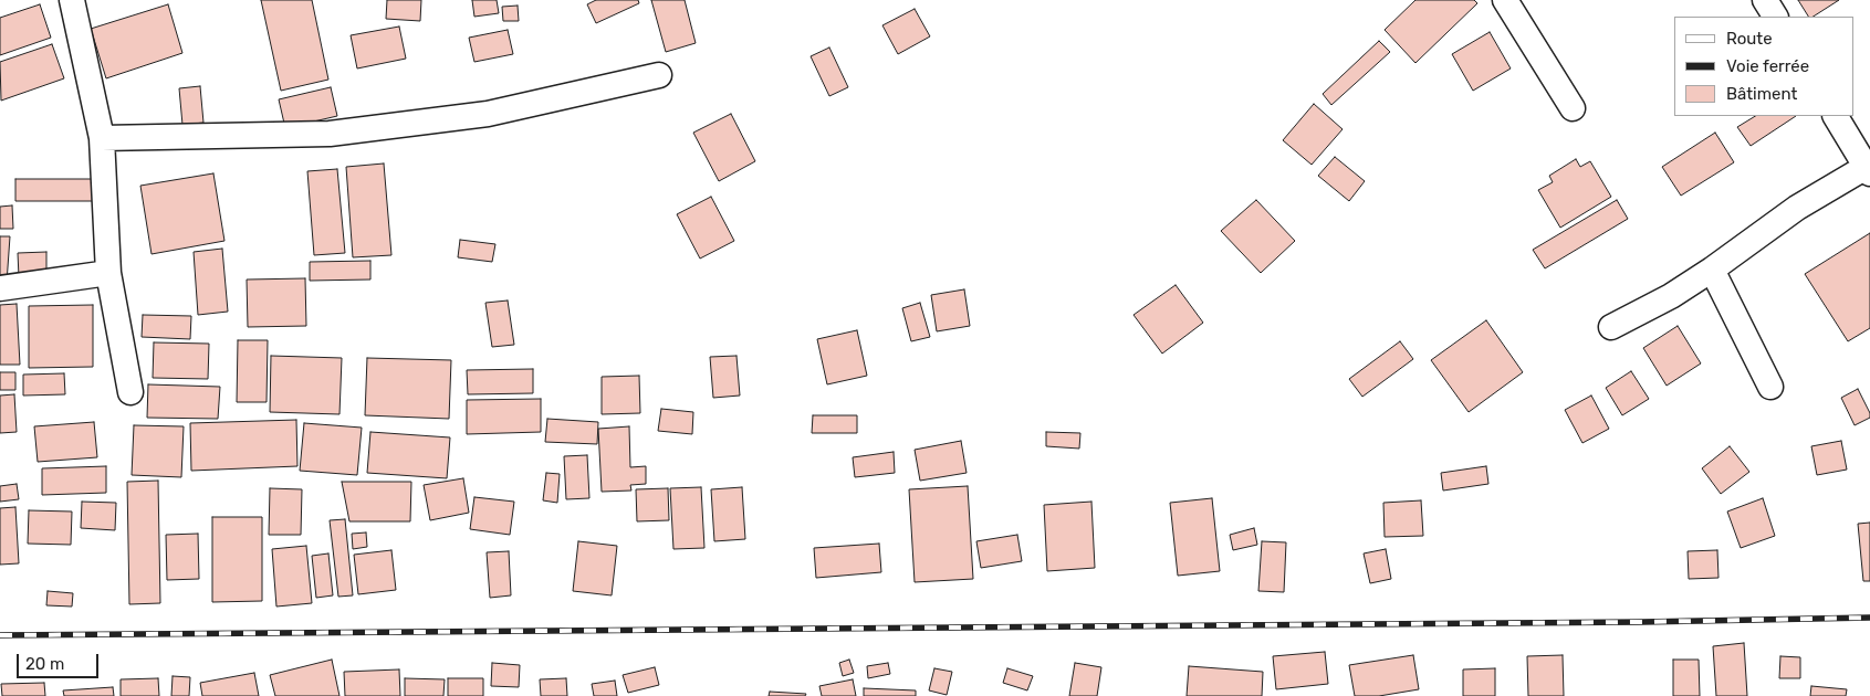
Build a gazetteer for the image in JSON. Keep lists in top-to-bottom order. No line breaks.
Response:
{"legend":["Route","Voie ferrée","Bâtiment"],"scale_bar":"20 m"}
